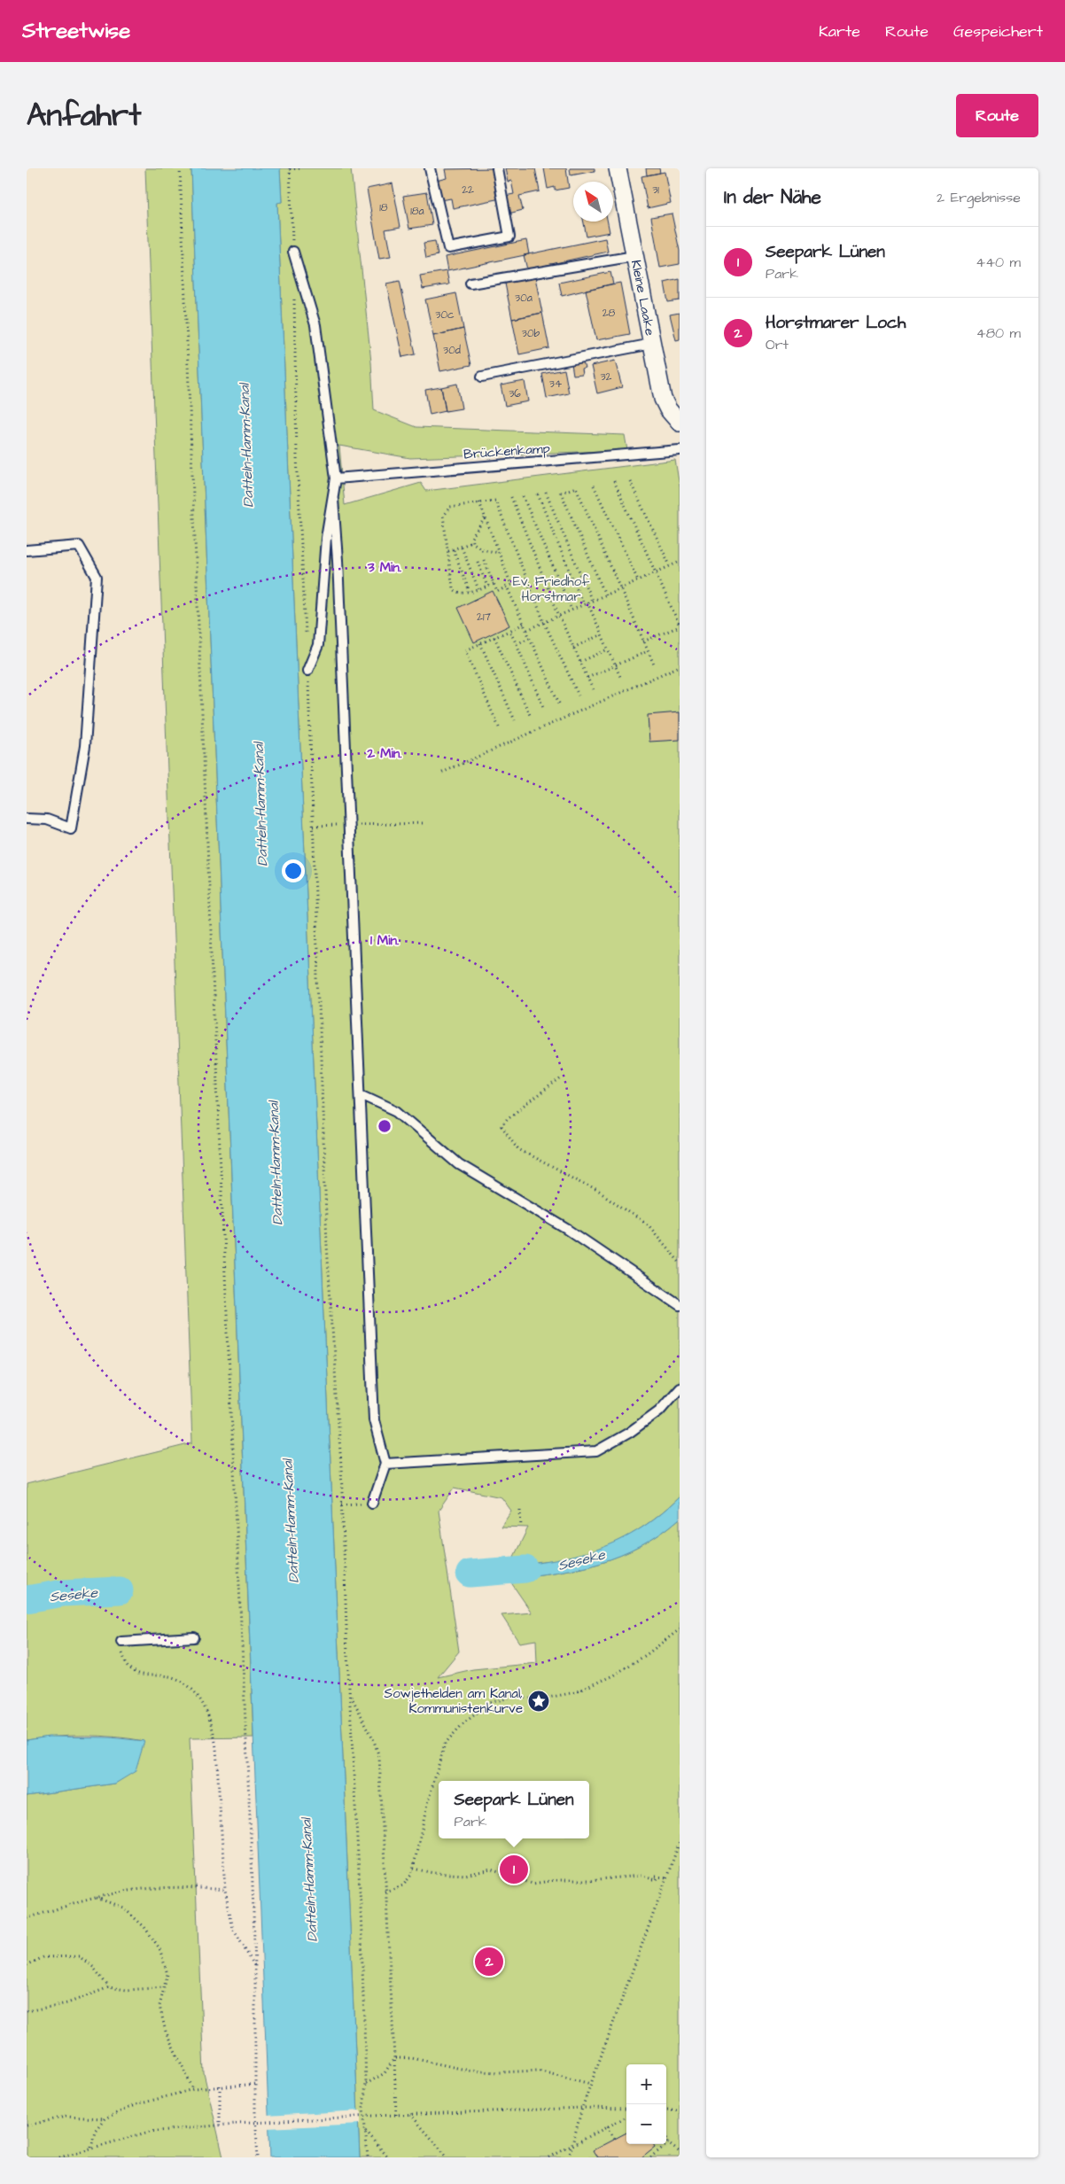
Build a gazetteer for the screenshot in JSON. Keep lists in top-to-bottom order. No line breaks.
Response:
{"streets":{"street":["Kleine Laake"],"lane":["Brückenkamp"]},"water":["Datteln-Hamm-Kanal","Seseke"],"parks":["Ev. Friedhof Horstmar"],"places":{"place":["Sowjethelden am Kanal, Kommunistenkurve"]},"house_numbers":["22","31","18","18a","30a","28","30c","30b","30d","32","34","36","217"],"north":"top left","page":{"header":"Streetwise","nav":["Karte","Route","Gespeichert"],"title":"Anfahrt","buttons":"Route","heading":["In der Nähe","2 Ergebnisse"],"list":[{"mark":"1","name":"Seepark Lünen","note":"Park","value":"440 m"},{"mark":"2","name":"Horstmarer Loch","note":"Ort","value":"480 m"}],"popup":["Seepark Lünen","Park"],"pins":["1","2"],"map_buttons":["+","−"]},"rings":["3 Min.","2 Min.","1 Min."]}
